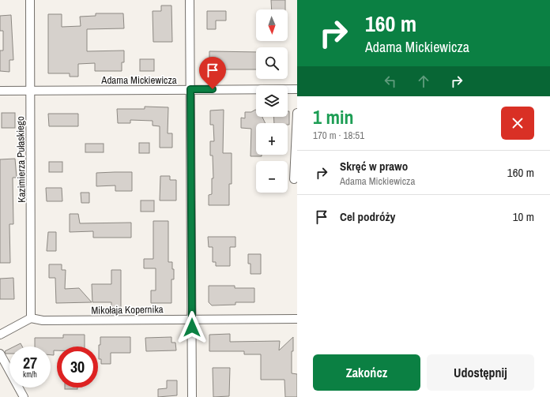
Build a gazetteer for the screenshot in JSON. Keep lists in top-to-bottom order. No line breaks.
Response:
{"streets":{"street":["Adama Mickiewicza","Kazimierza Pułaskiego","Mikołaja Kopernika"]},"crossings":[["Adama Mickiewicza","Kazimierza Pułaskiego"],["Kazimierza Pułaskiego","Mikołaja Kopernika"]],"north":"bottom","page":{"turn":["160 m","Adama Mickiewicza"],"map_buttons":["+","−"],"heading":["1 min","170 m · 18:51"],"list":[{"name":"Skręć w prawo","note":"Adama Mickiewicza","value":"160 m"},{"name":"Cel podróży","value":"10 m"}],"speed":"27 km/h","limit":"30","buttons":["Zakończ","Udostępnij"]}}
